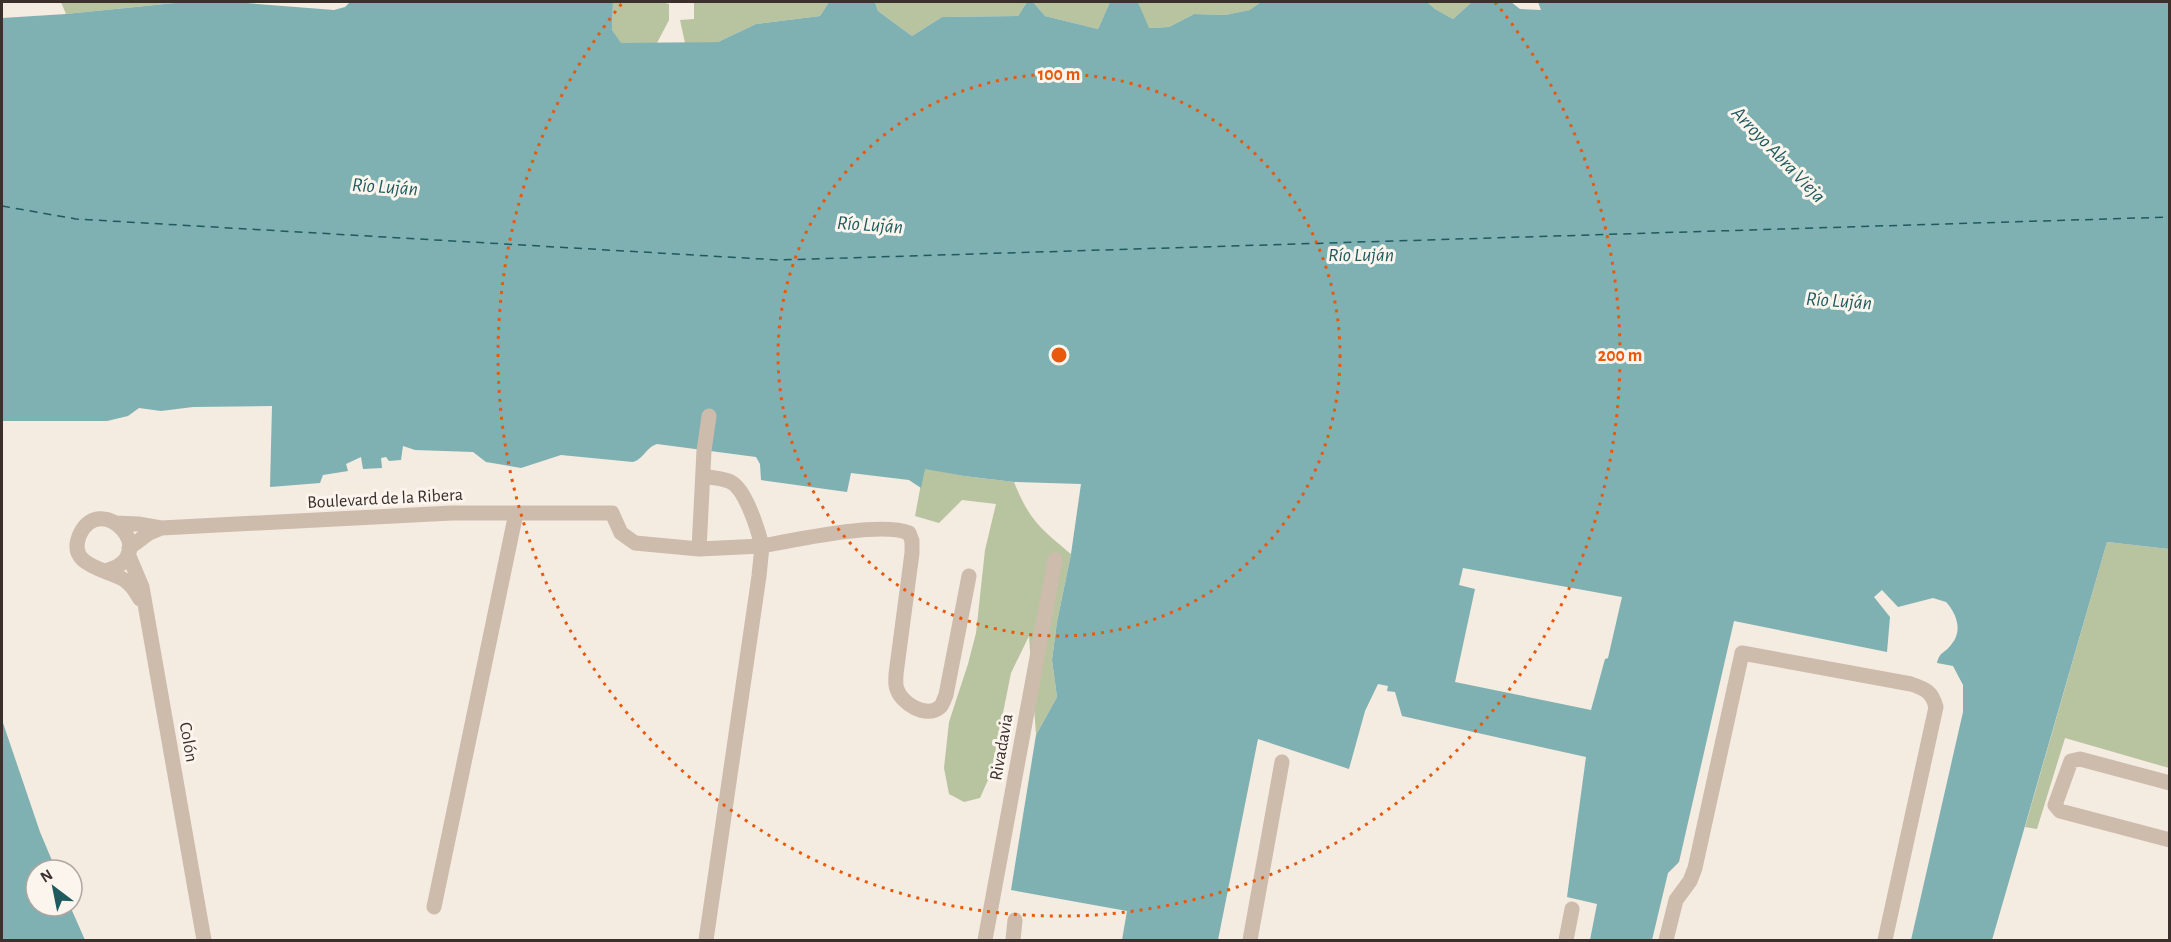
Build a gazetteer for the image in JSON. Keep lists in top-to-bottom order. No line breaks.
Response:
{"streets":{"street":["Boulevard de la Ribera","Colón","Rivadavia"]},"crossings":[["Boulevard de la Ribera","Colón"]],"water":["Arroyo Abra Vieja","Río Luján"],"north":"top left","rings":["100 m","200 m"]}
